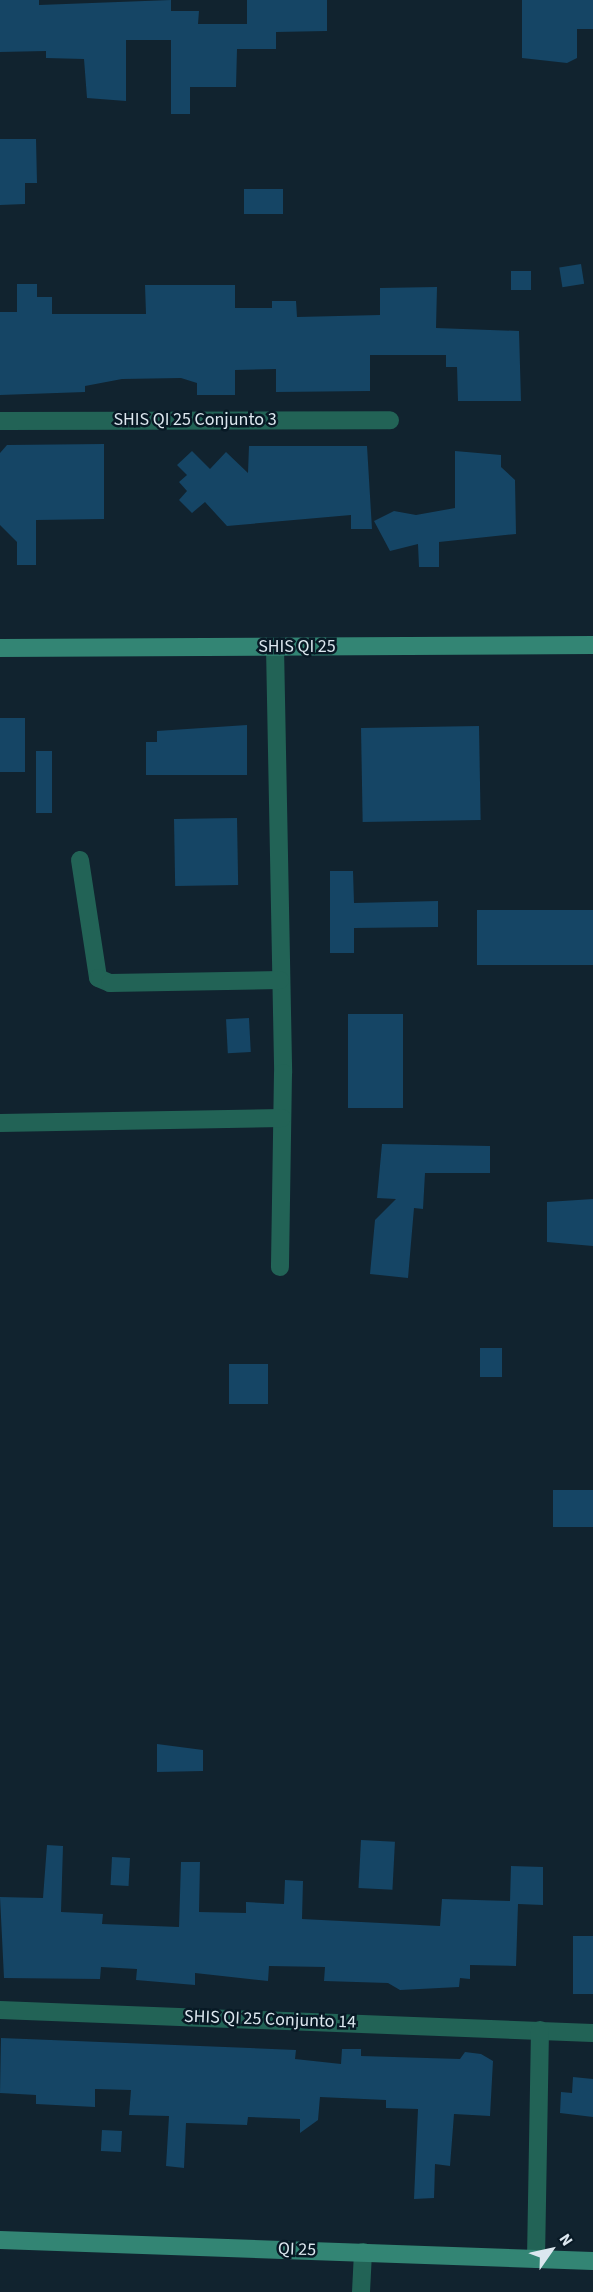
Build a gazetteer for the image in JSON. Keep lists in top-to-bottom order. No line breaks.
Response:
{"streets":{"street":["SHIS QI 25 Conjunto 3","SHIS QI 25","SHIS QI 25 Conjunto 14","QI 25"]},"north":"top right"}
